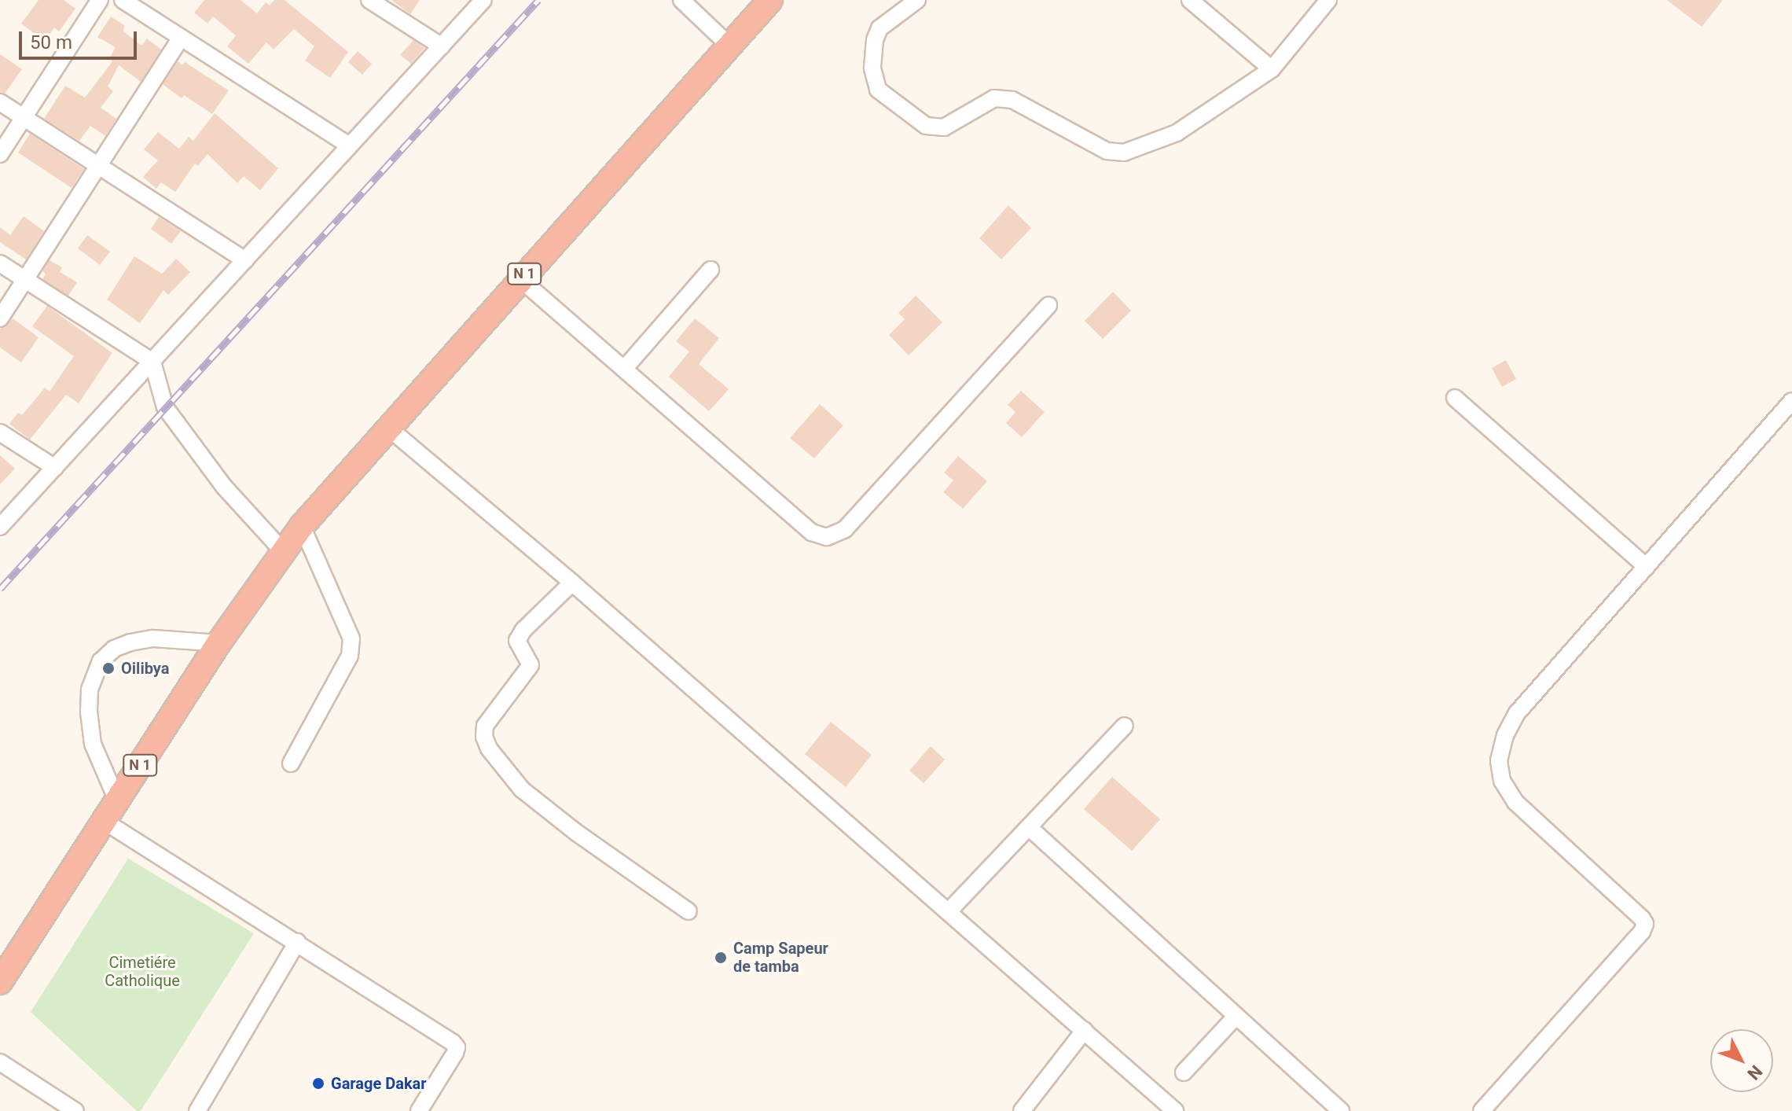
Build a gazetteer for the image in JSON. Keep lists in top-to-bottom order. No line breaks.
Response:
{"streets":{"highway":["N 1"]},"parks":["Cimetiére Catholique"],"places":["Oilibya","Camp Sapeur de tamba","Garage Dakar"],"scale_bar":"50 m","north":"bottom right"}
